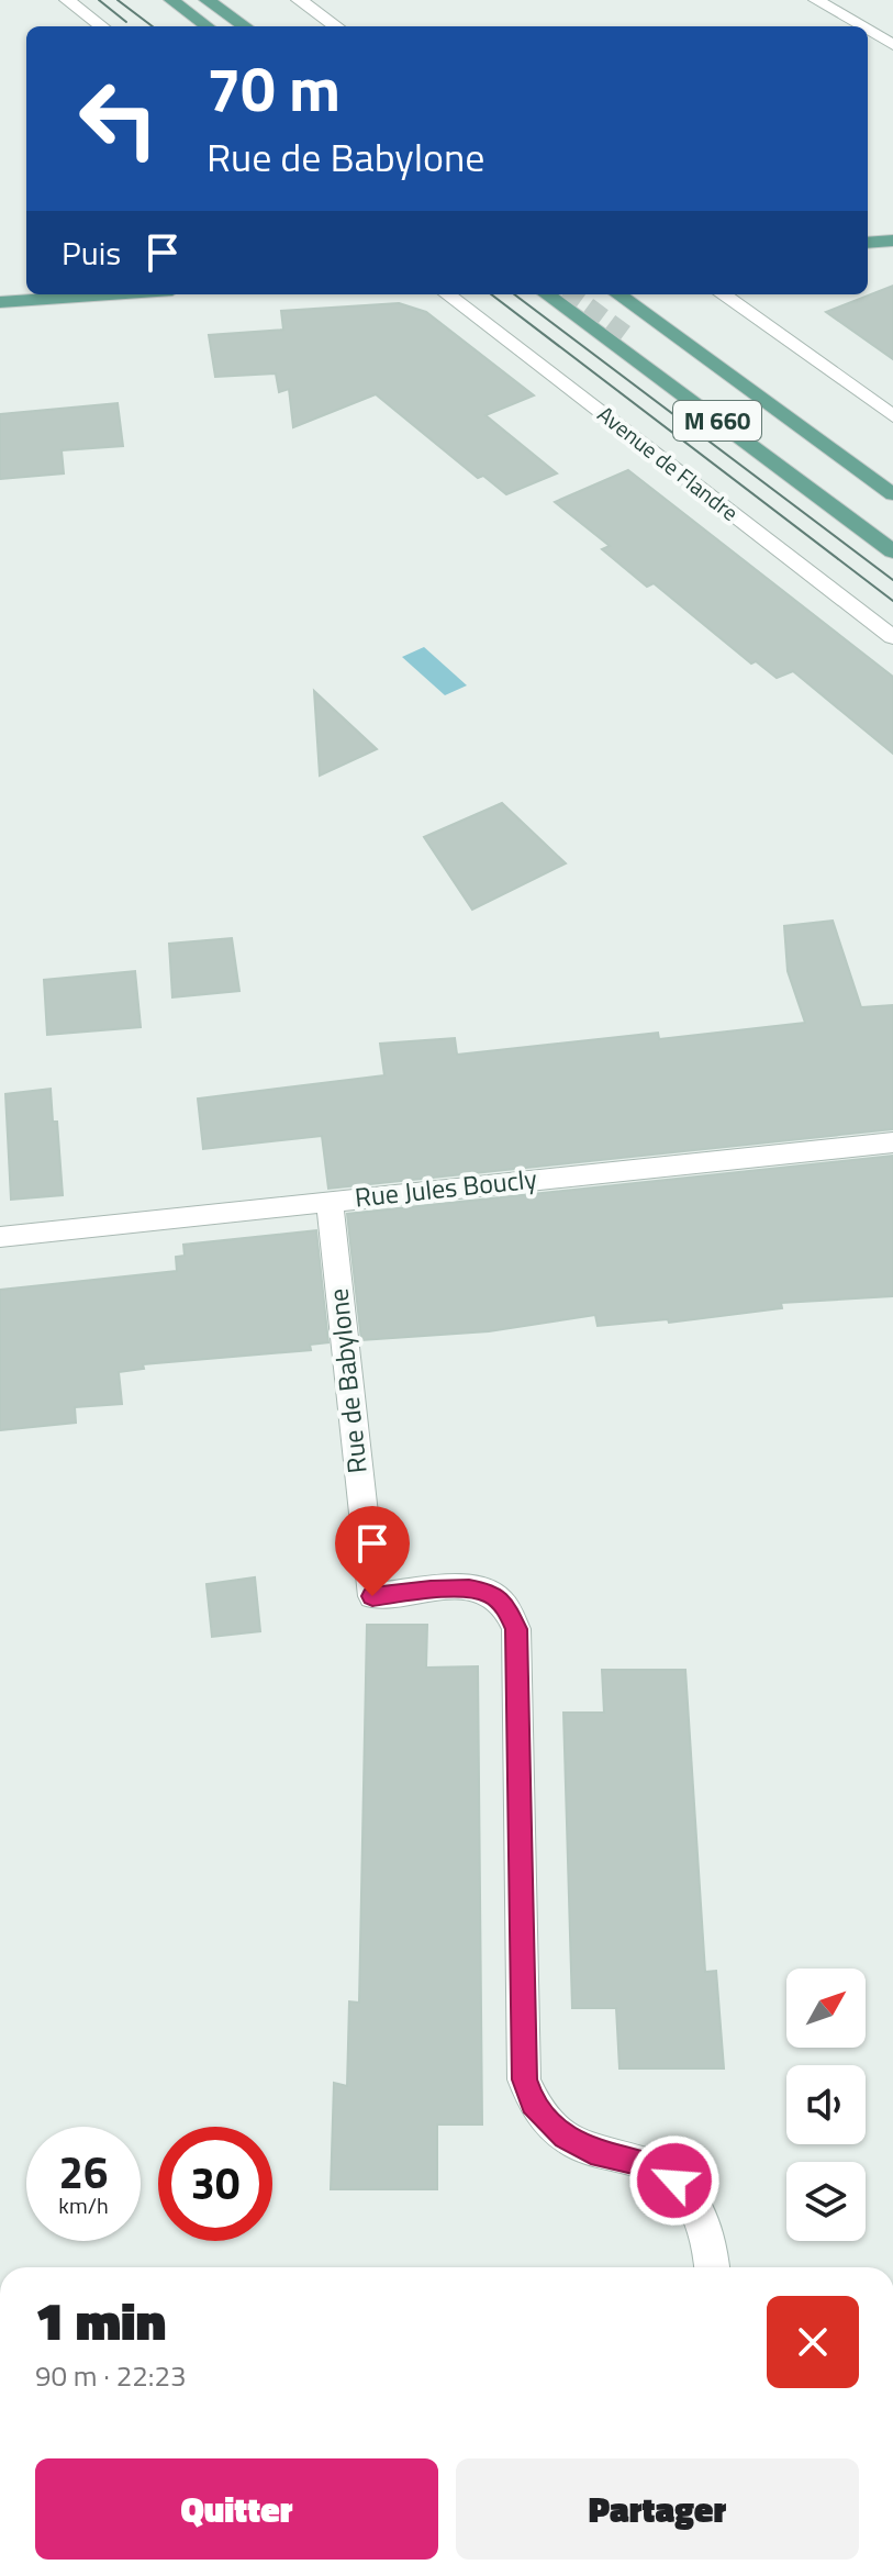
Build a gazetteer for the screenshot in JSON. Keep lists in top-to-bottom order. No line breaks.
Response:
{"streets":{"main road":["M 660"],"street":["Avenue de Flandre","Rue Jules Boucly","Rue de Babylone"]},"crossings":[["Rue Jules Boucly","Rue de Babylone"]],"north":"top right","page":{"turn":["70 m","Rue de Babylone"],"then":"Puis","speed":"26 km/h","limit":"30","heading":["1 min","90 m · 22:23"],"buttons":["Quitter","Partager"]}}
